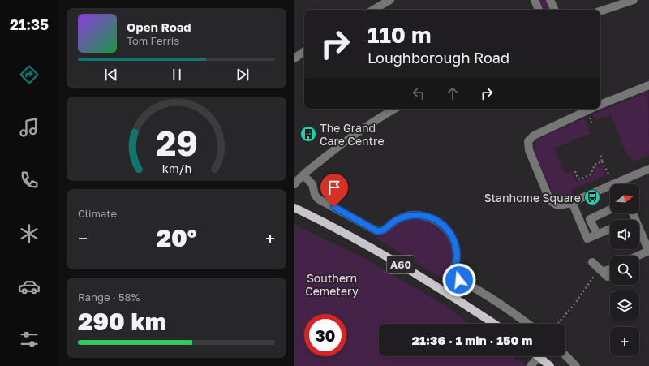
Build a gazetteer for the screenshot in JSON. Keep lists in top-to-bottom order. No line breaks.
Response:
{"streets":{"main road":["A60"]},"parks":["Southern Cemetery"],"places":{"building":["The Grand Care Centre"],"bus stop":["Stanhome Square"]},"north":"right","page":{"tabs":"21:35","turn":["110 m","Loughborough Road"],"song":["Open Road","Tom Ferris"],"map_buttons":"+","tile":["Climate",["Range · 58%","290 km"]],"heat":["−","20°","+"],"limit":"30","trip":"21:36 · 1 min · 150 m","gauge":["29","km/h"]}}
